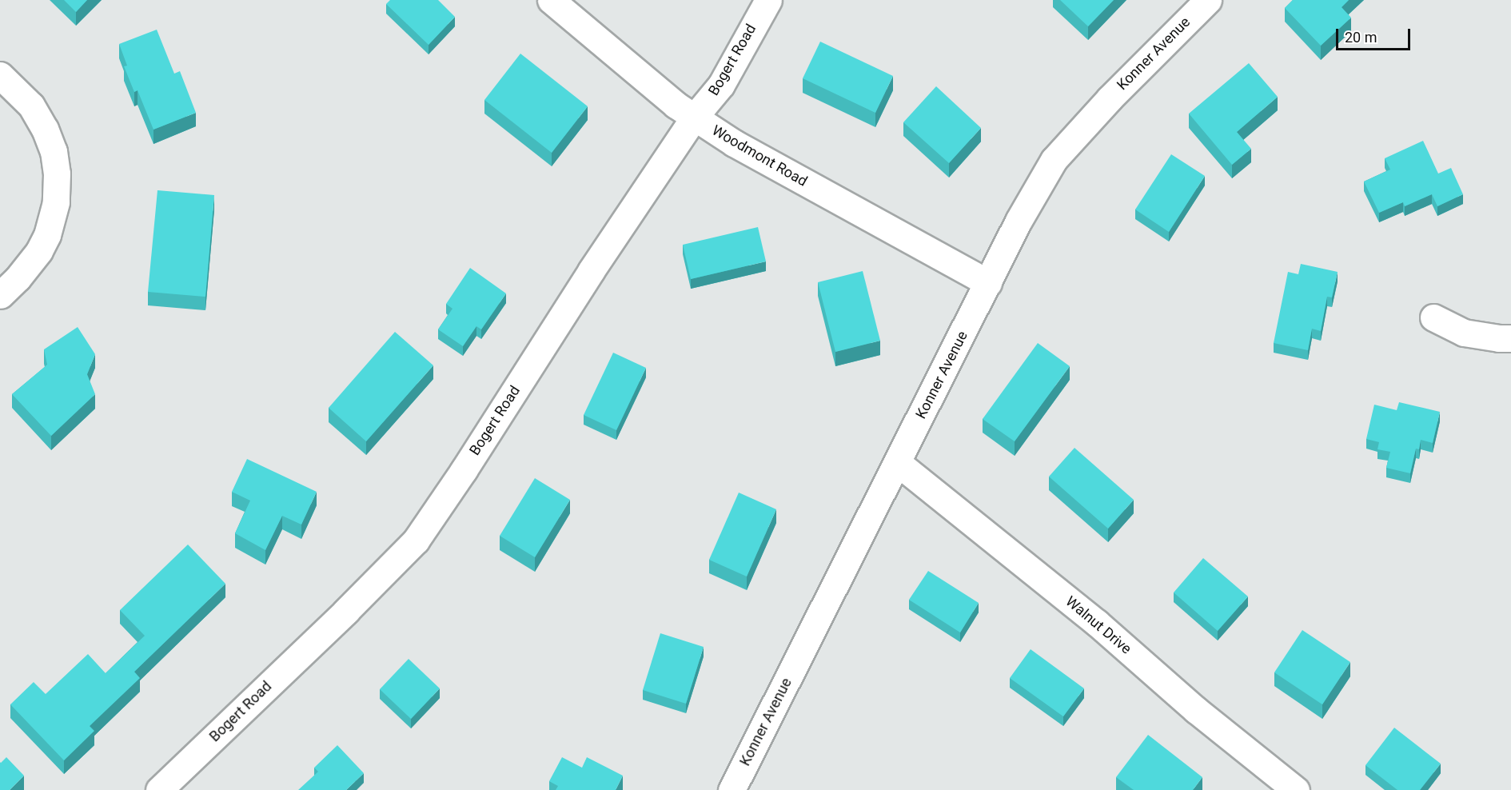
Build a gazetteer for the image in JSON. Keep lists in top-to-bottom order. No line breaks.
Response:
{"streets":{"street":["Konner Avenue","Bogert Road","Woodmont Road","Walnut Drive"]},"crossings":[["Konner Avenue","Woodmont Road"],["Konner Avenue","Walnut Drive"],["Bogert Road","Woodmont Road"]],"scale_bar":"20 m"}
